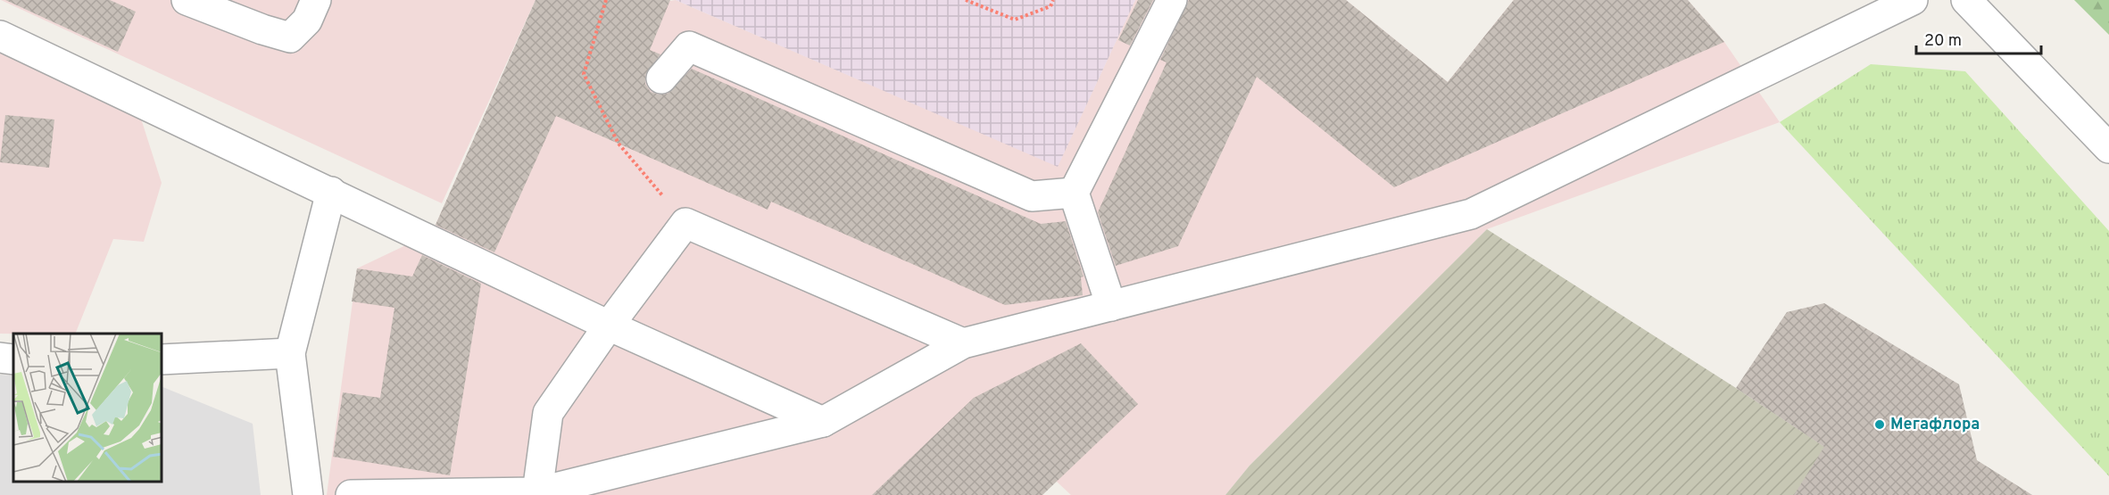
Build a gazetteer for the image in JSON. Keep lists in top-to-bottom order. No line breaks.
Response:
{"places":["Мегафлора"],"scale_bar":"20 m"}
